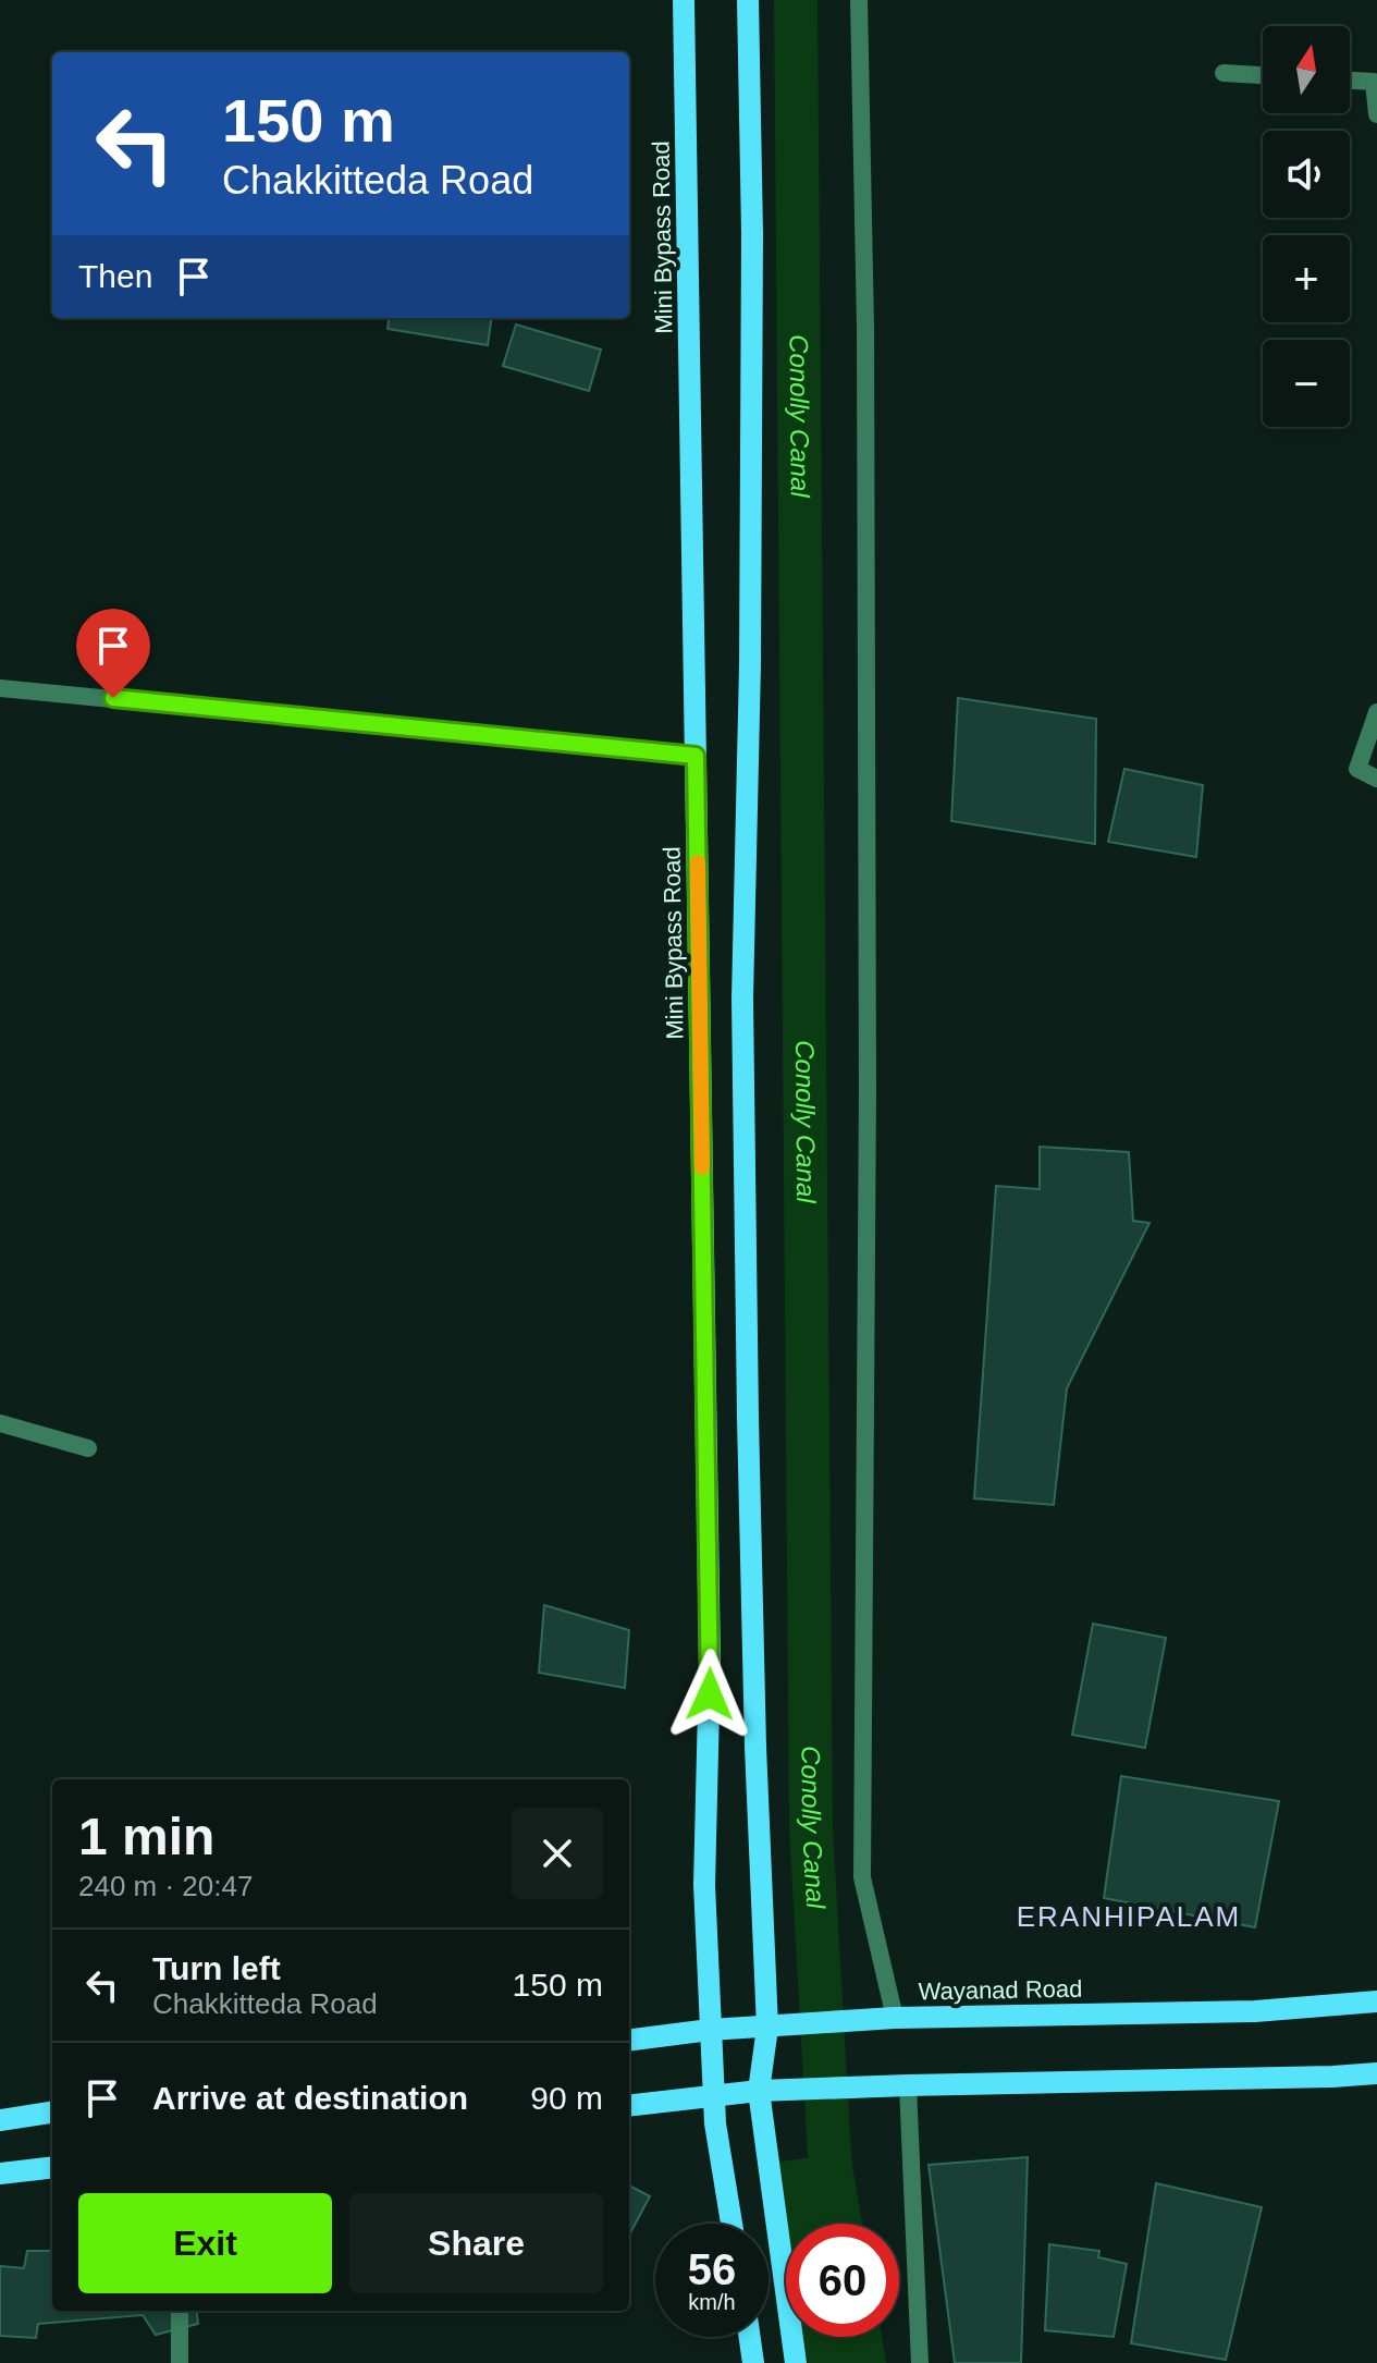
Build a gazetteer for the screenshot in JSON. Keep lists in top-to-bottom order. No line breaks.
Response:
{"streets":{"main road":["Mini Bypass Road","Wayanad Road"]},"crossings":[["Mini Bypass Road","Wayanad Road"]],"districts":["ERANHIPALAM"],"water":["Conolly Canal"],"north":"top","page":{"map_buttons":["+","−"],"turn":["150 m","Chakkitteda Road"],"then":"Then","heading":["1 min","240 m · 20:47"],"list":[{"name":"Turn left","note":"Chakkitteda Road","value":"150 m"},{"name":"Arrive at destination","value":"90 m"}],"buttons":["Exit","Share"],"speed":"56 km/h","limit":"60"}}
